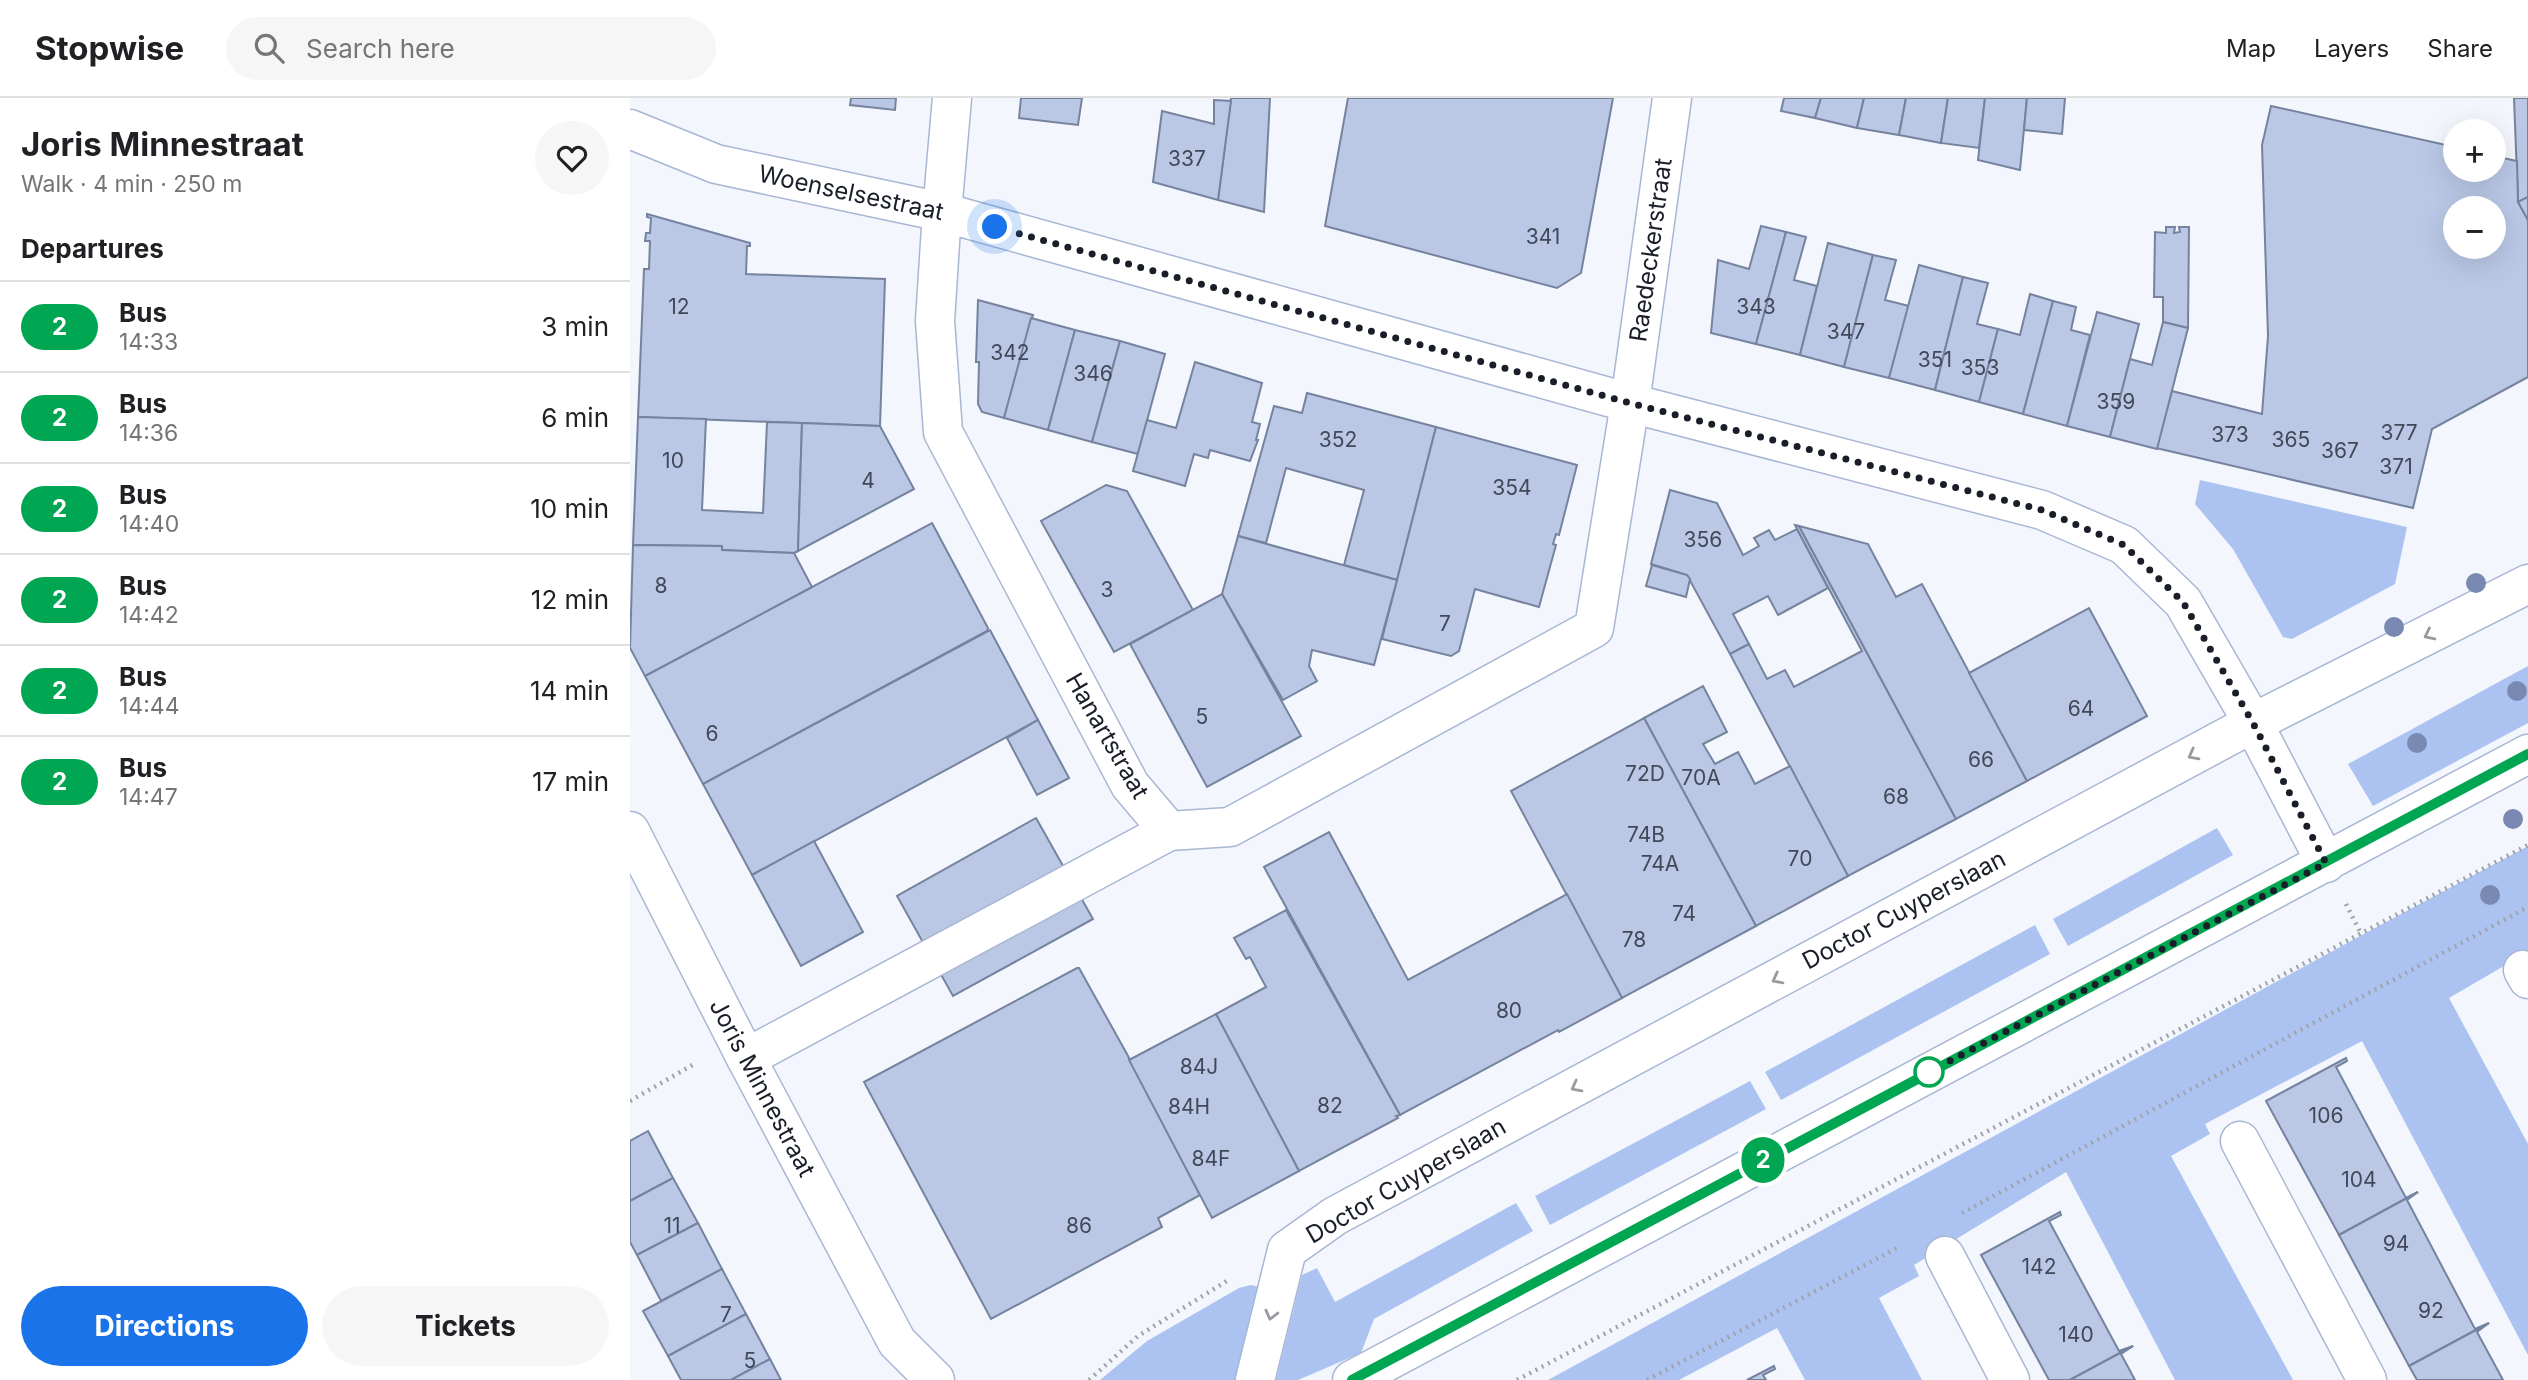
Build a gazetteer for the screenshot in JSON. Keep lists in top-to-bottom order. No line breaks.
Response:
{"streets":{"street":["Woenselsestraat","Raedeckerstraat","Hanartstraat","Doctor Cuyperslaan","Joris Minnestraat"]},"crossings":[["Woenselsestraat","Raedeckerstraat"],["Woenselsestraat","Hanartstraat"],["Woenselsestraat","Doctor Cuyperslaan"]],"lines":["bus line 2"],"house_numbers":["337","341","12","343","347","342","351","353","346","359","377","373","352","365","367","10","371","4","354","356","8","3","7","64","5","6","66","72D","70A","68","74B","70","74A","74","78","80","84J","82","84H","106","84F","104","11","86","94","142","92","7","140","5"],"page":{"header":"Stopwise","search":"Search here","nav":["Map","Layers","Share"],"heading":[["Joris Minnestraat","Walk · 4 min · 250 m"],"Departures"],"on_map":"2","map_buttons":["+","−"],"list":[{"mark":"2","name":"Bus","note":"14:33","value":"3 min"},{"mark":"2","name":"Bus","note":"14:36","value":"6 min"},{"mark":"2","name":"Bus","note":"14:40","value":"10 min"},{"mark":"2","name":"Bus","note":"14:42","value":"12 min"},{"mark":"2","name":"Bus","note":"14:44","value":"14 min"},{"mark":"2","name":"Bus","note":"14:47","value":"17 min"}],"buttons":["Directions","Tickets"]}}
